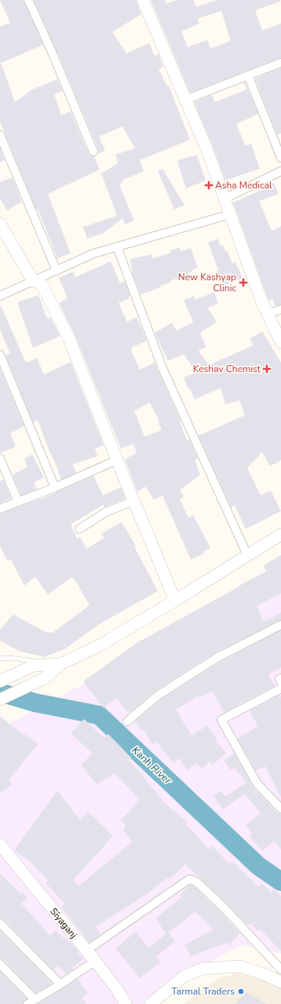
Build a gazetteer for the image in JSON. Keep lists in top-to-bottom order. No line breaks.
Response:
{"streets":{"street":["Siyaganj"]},"water":["Kanh River"],"places":{"health":["Asha Medical","New Kashyap Clinic","Keshav Chemist"],"other":["Tarmal Traders"]}}
